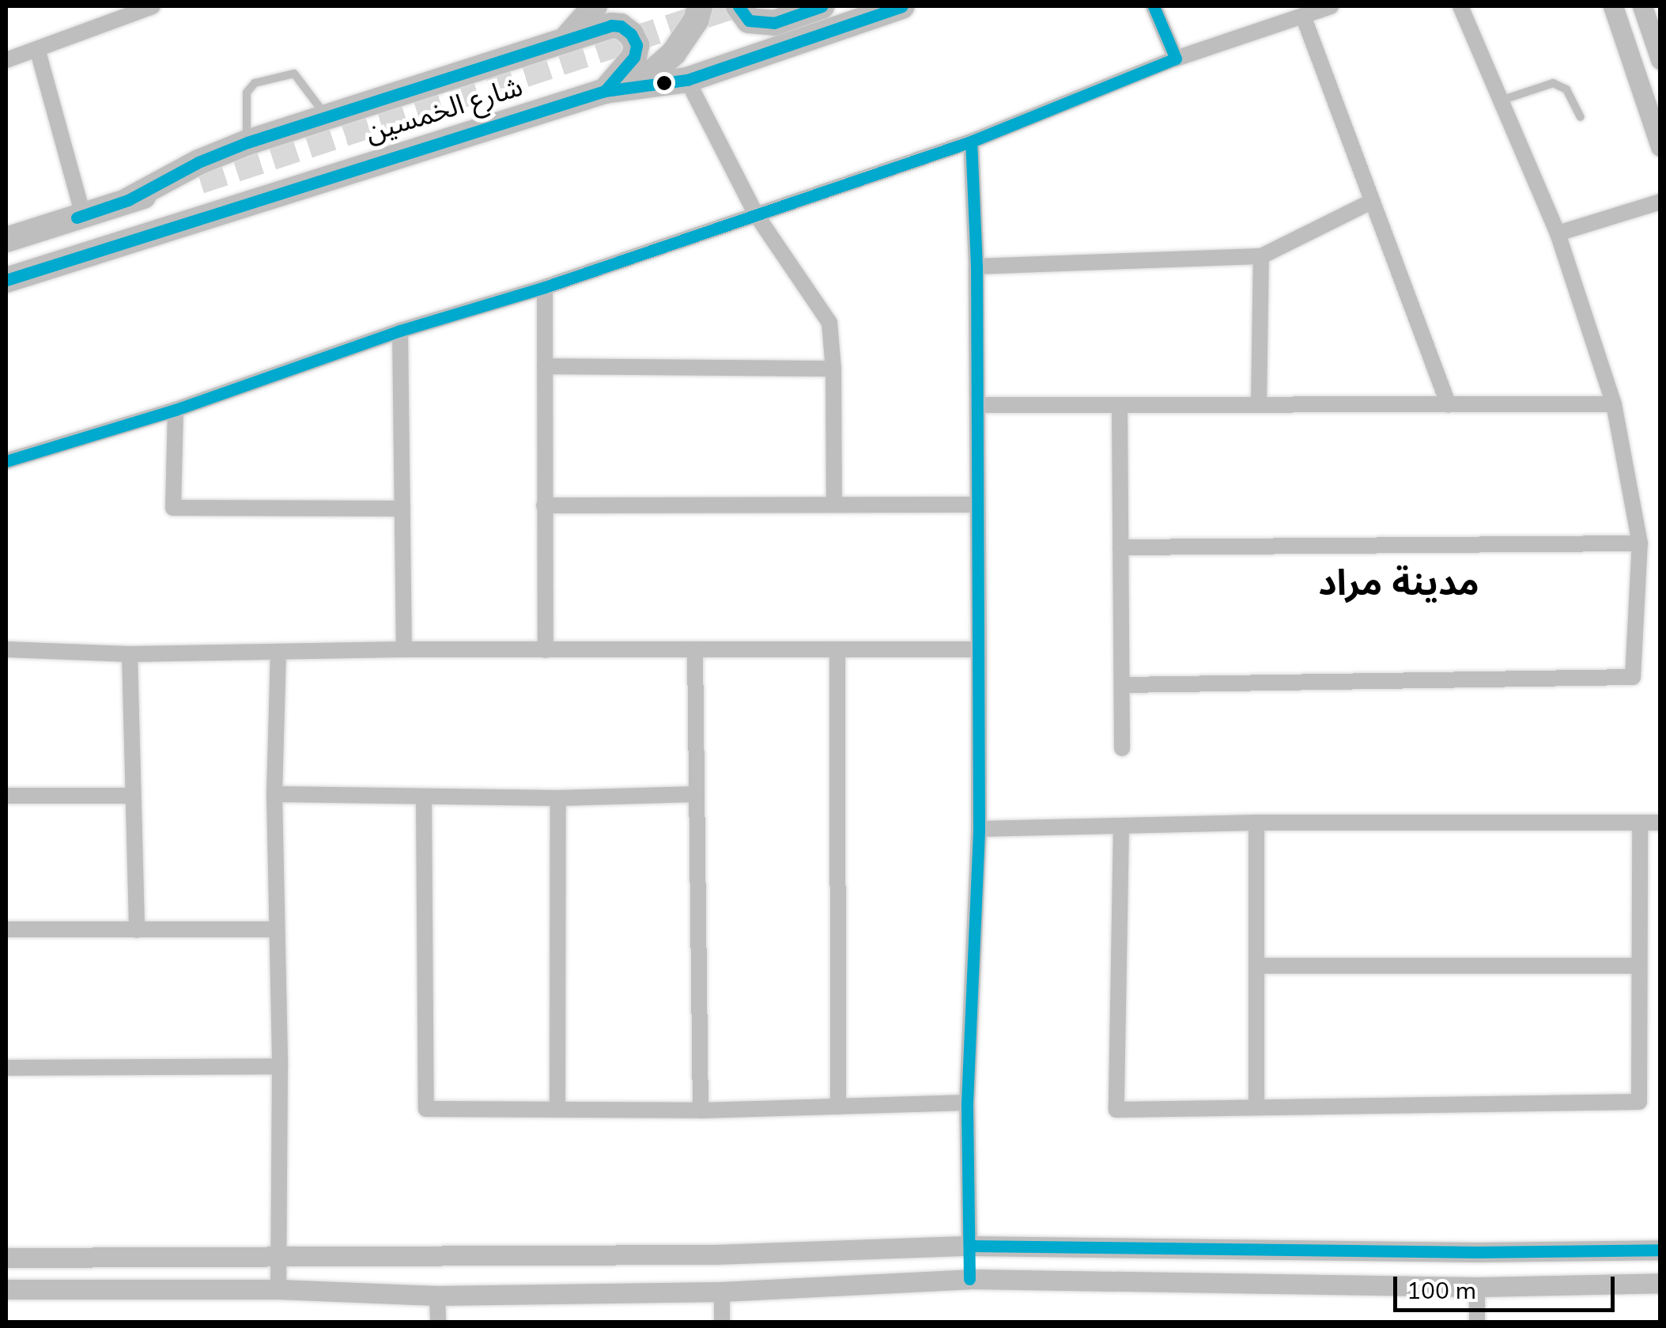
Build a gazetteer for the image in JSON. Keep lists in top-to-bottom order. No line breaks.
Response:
{"streets":{"main road":["شارع الخمسين"]},"districts":["مدينة مراد"],"scale_bar":"100 m"}
